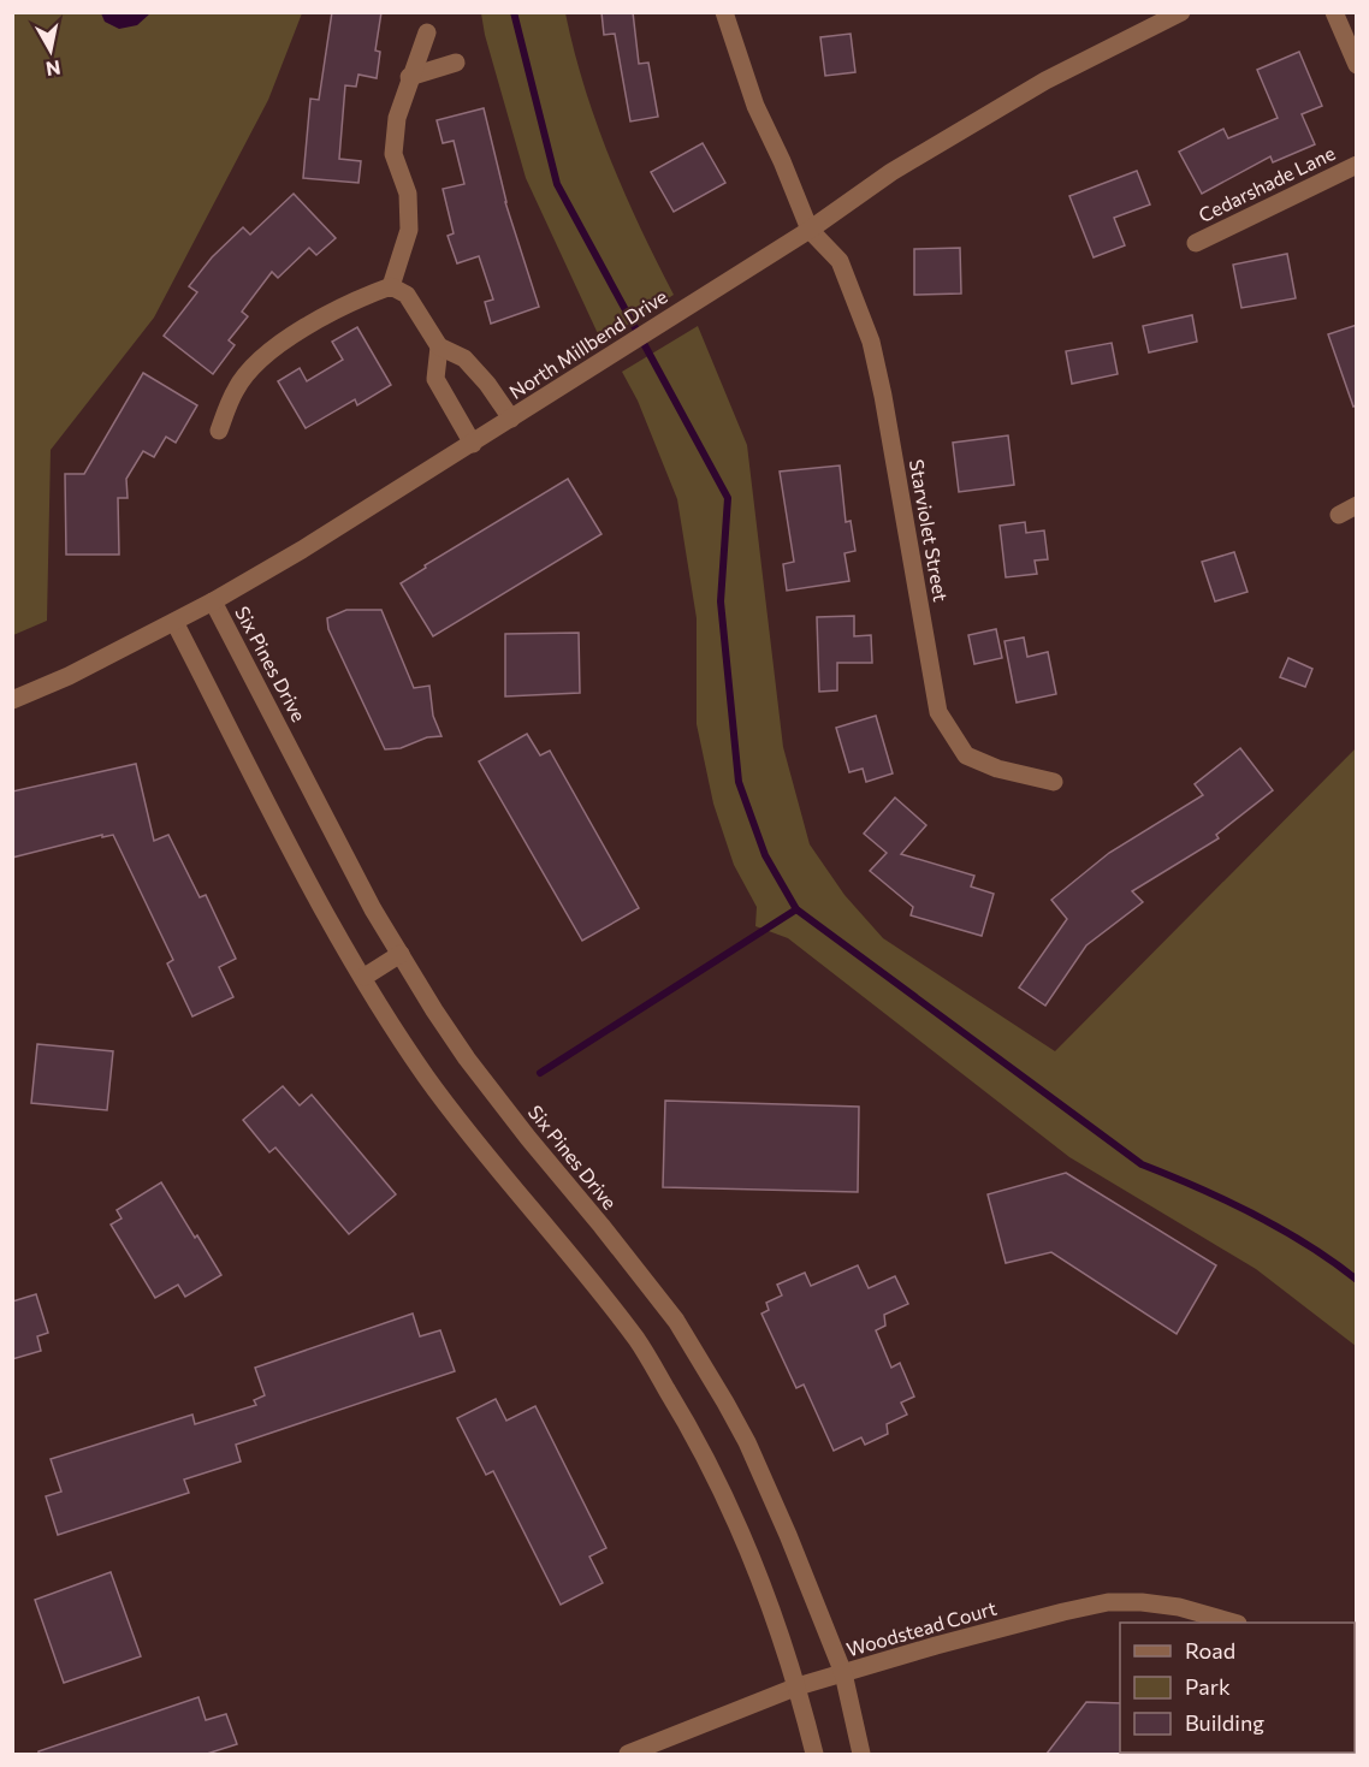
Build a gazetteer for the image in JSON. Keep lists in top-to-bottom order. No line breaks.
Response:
{"streets":{"street":["Cedarshade Lane","North Millbend Drive","Starviolet Street","Six Pines Drive","Woodstead Court"]},"crossings":[["North Millbend Drive","Starviolet Street"],["North Millbend Drive","Six Pines Drive"],["Six Pines Drive","Woodstead Court"]],"legend":["Road","Park","Building"],"north":"bottom"}
